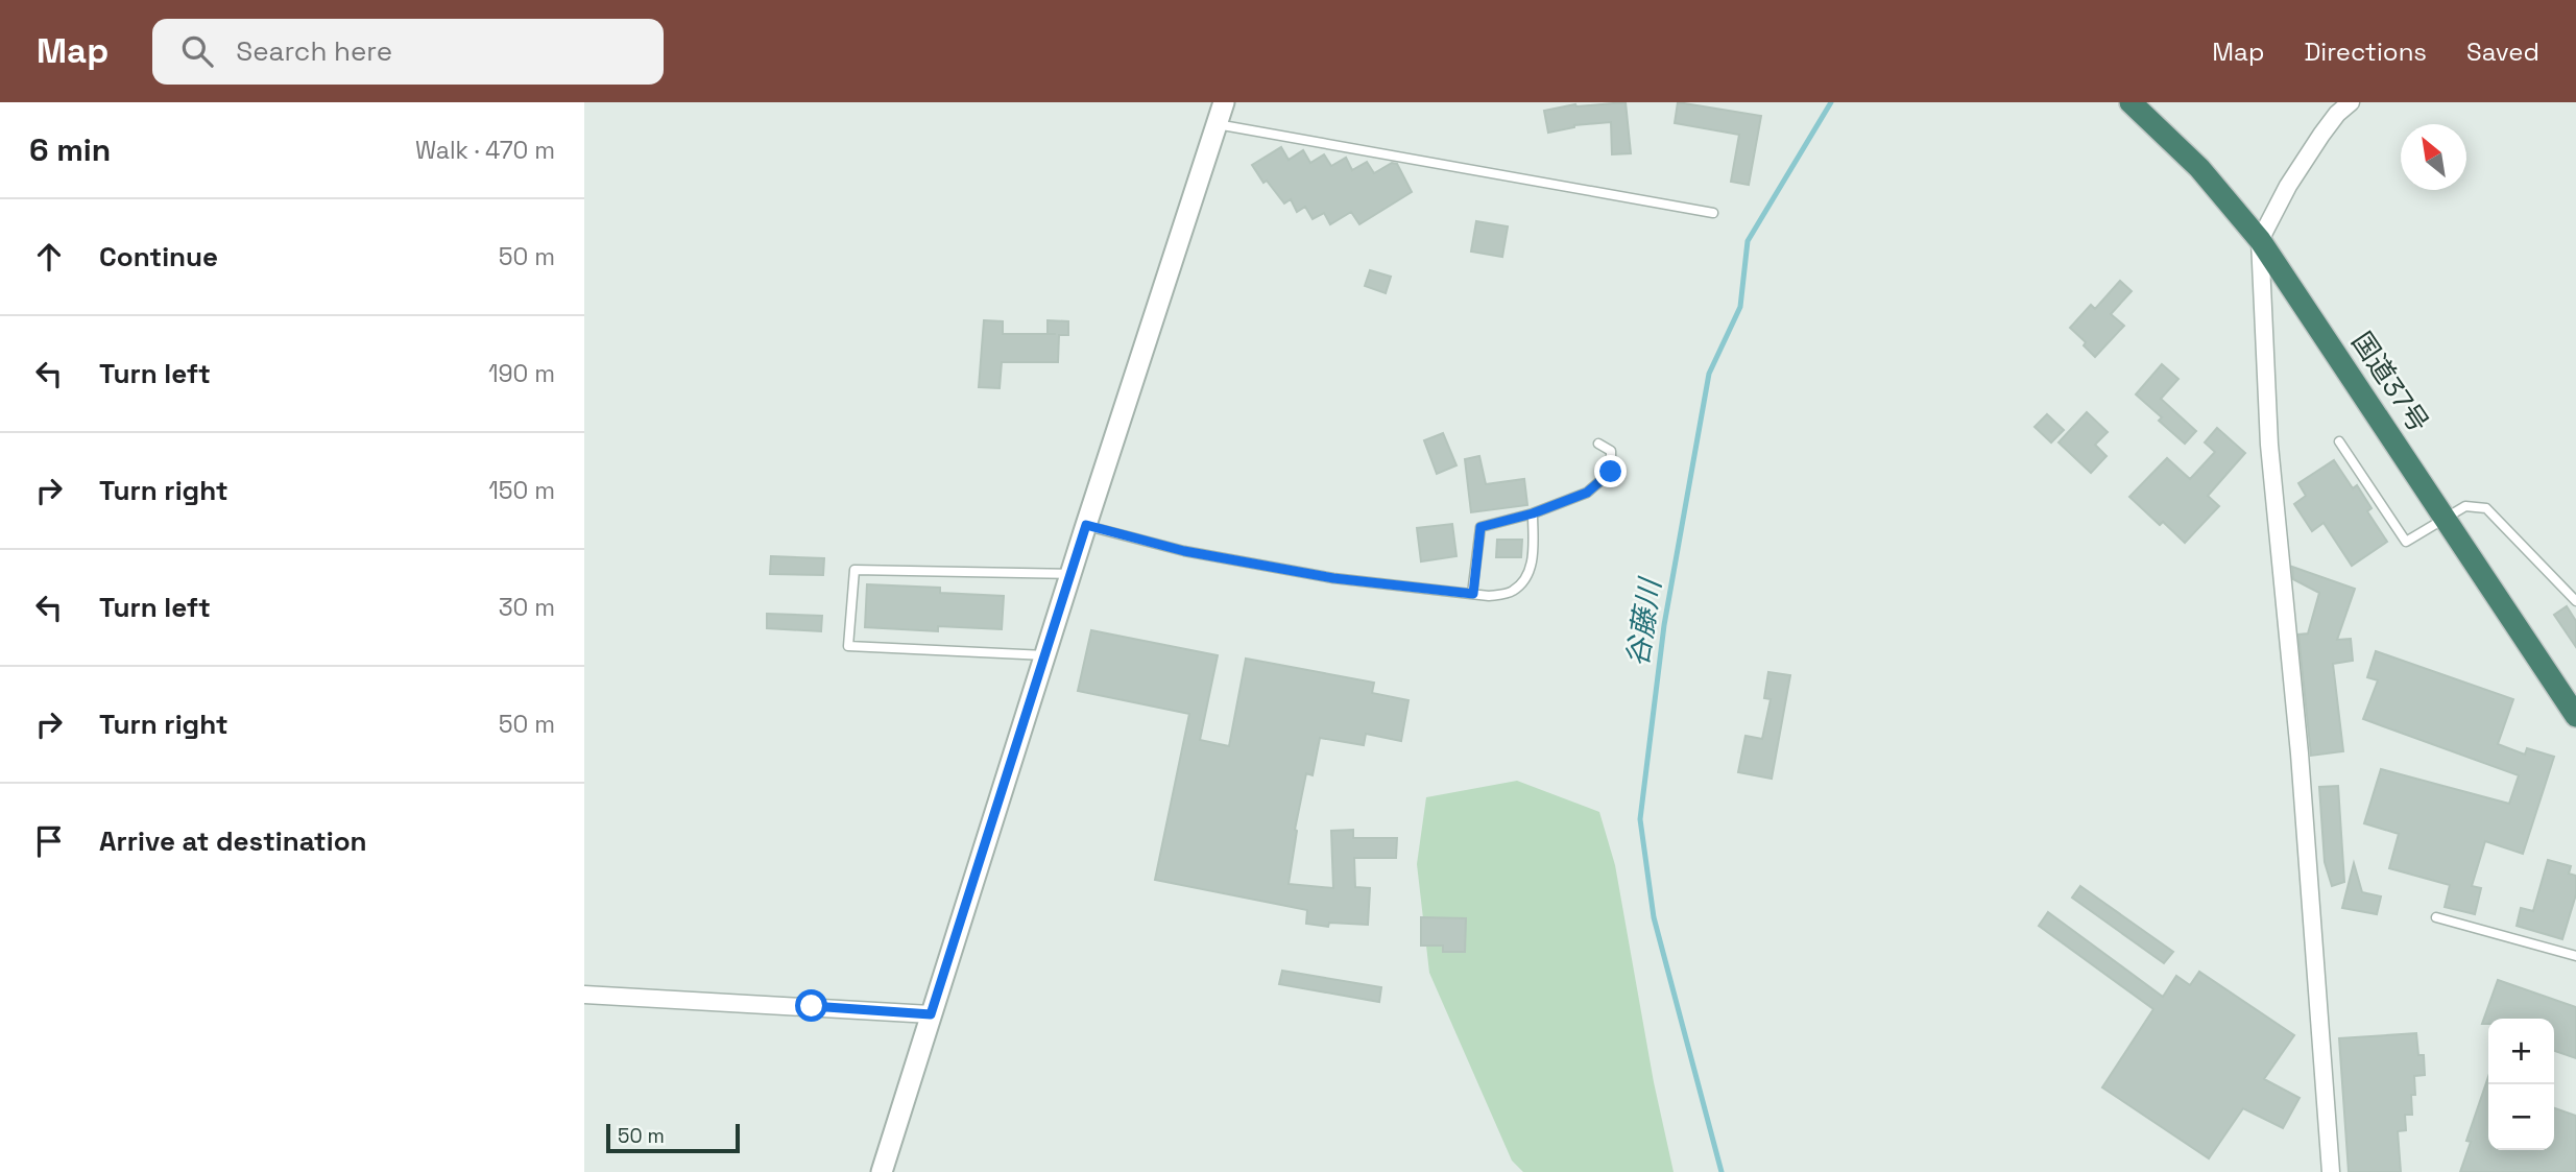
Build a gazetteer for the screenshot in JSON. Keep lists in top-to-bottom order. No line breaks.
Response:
{"streets":{"highway":["国道37号"]},"water":["谷藤川"],"scale_bar":"50 m","north":"top left","page":{"header":"Map","search":"Search here","nav":["Map","Directions","Saved"],"heading":["6 min","Walk · 470 m"],"list":[["Continue","50 m"],["Turn left","190 m"],["Turn right","150 m"],["Turn left","30 m"],["Turn right","50 m"],"Arrive at destination"],"map_buttons":["+","−"],"scale":"50 m"}}
